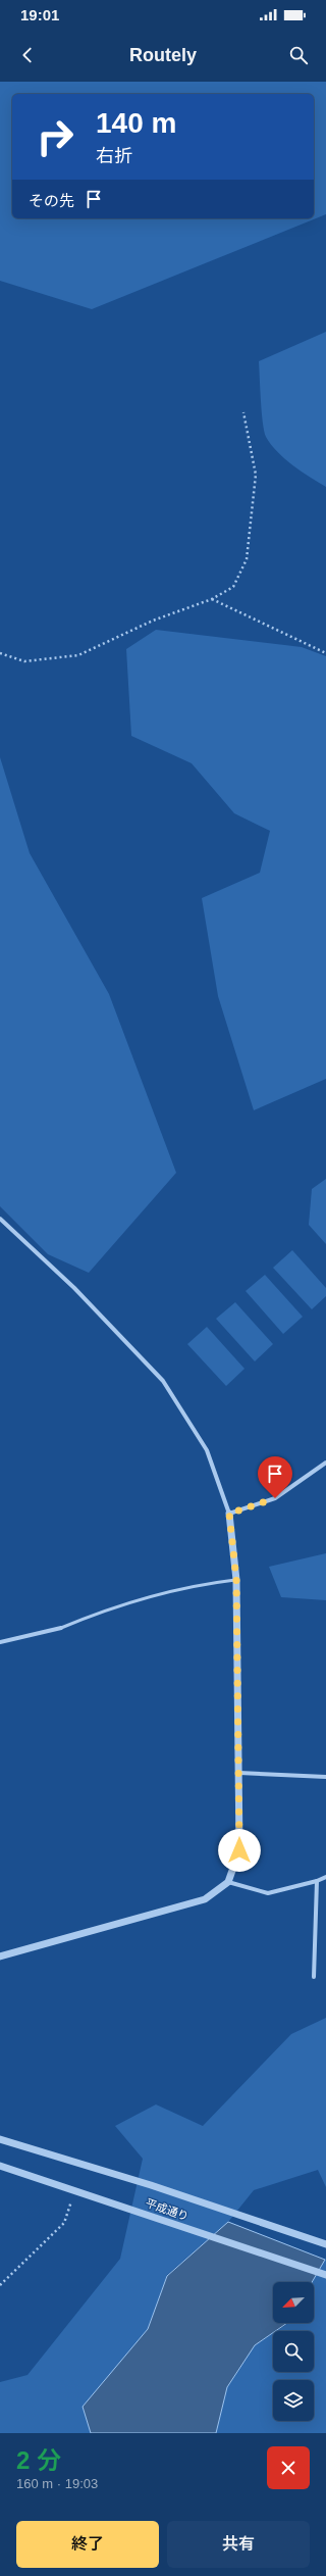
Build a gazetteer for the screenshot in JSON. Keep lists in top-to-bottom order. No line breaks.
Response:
{"streets":{"street":["平成通り"]},"north":"bottom left","page":{"status":"19:01","header":"Routely","turn":["140 m","右折"],"then":"その先","heading":["2 分","160 m · 19:03"],"buttons":["終了","共有"]}}
